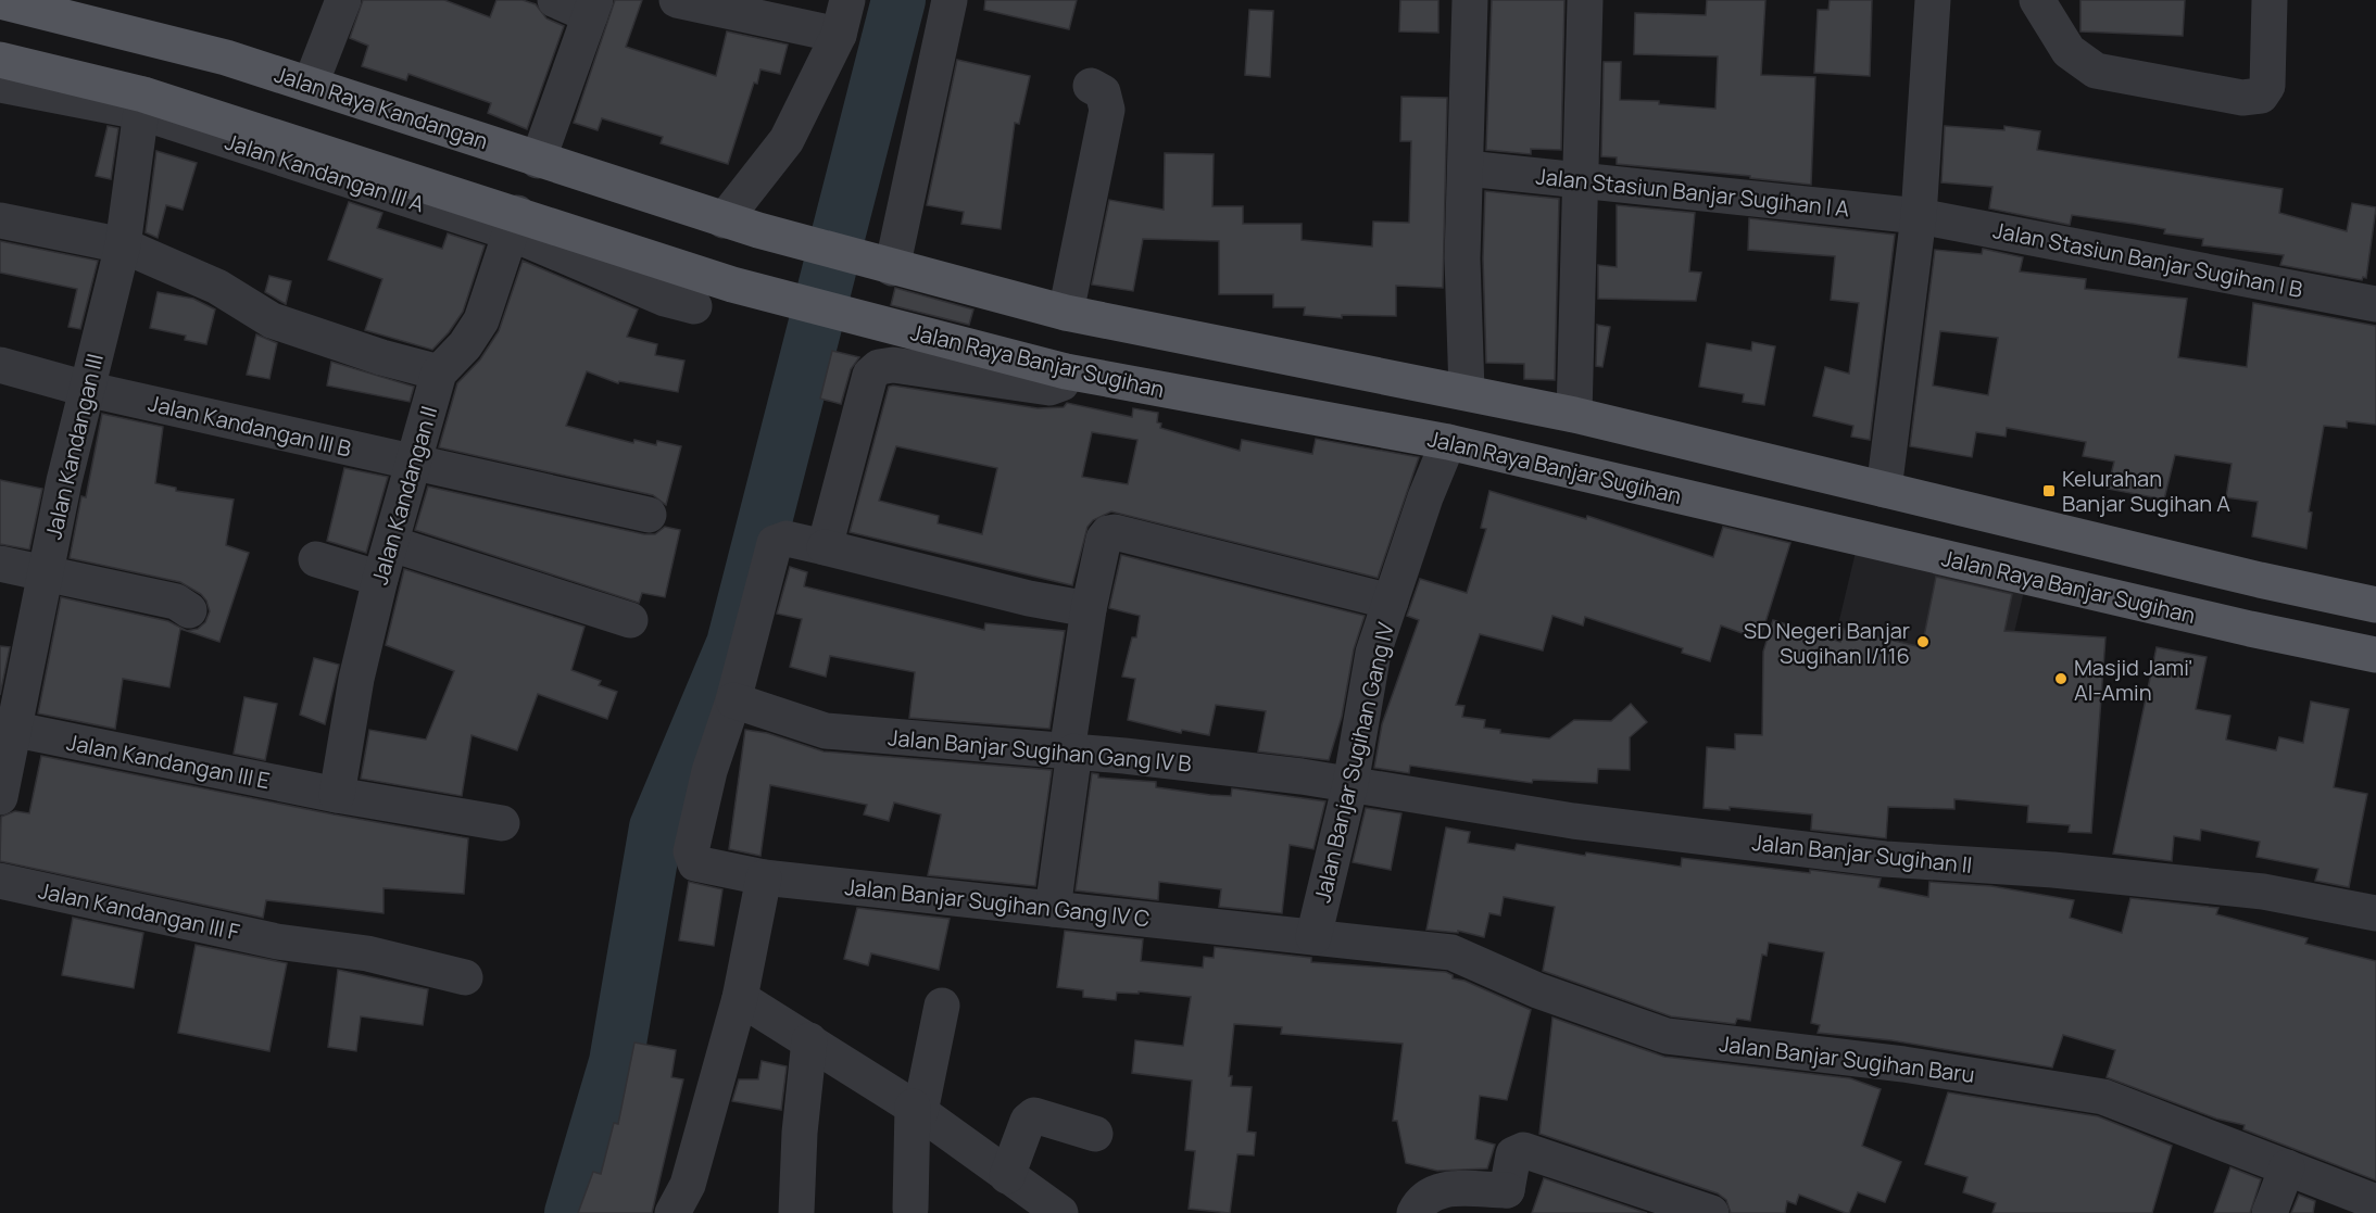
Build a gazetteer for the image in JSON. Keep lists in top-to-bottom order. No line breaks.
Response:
{"streets":{"main road":["Jalan Raya Kandangan","Jalan Raya Banjar Sugihan"],"street":["Jalan Stasiun Banjar Sugihan I A","Jalan Stasiun Banjar Sugihan I B","Jalan Kandangan III B","Jalan Kandangan III","Jalan Kandangan II","Jalan Banjar Sugihan Gang IV B","Jalan Kandangan III E","Jalan Banjar Sugihan Gang IV","Jalan Banjar Sugihan II","Jalan Banjar Sugihan Gang IV C","Jalan Kandangan III F","Jalan Banjar Sugihan Baru"]},"crossings":[["Jalan Stasiun Banjar Sugihan I A","Jalan Stasiun Banjar Sugihan I B"],["Jalan Raya Banjar Sugihan","Jalan Kandangan II"],["Jalan Raya Banjar Sugihan","Jalan Banjar Sugihan Gang IV"],["Jalan Kandangan III B","Jalan Kandangan III"],["Jalan Kandangan III B","Jalan Kandangan II"],["Jalan Kandangan III","Jalan Kandangan III E"],["Jalan Kandangan II","Jalan Kandangan III E"],["Jalan Banjar Sugihan Gang IV B","Jalan Banjar Sugihan Gang IV"],["Jalan Banjar Sugihan Gang IV B","Jalan Banjar Sugihan II"],["Jalan Banjar Sugihan Gang IV B","Jalan Banjar Sugihan Gang IV C"],["Jalan Banjar Sugihan Gang IV","Jalan Banjar Sugihan II"],["Jalan Banjar Sugihan Gang IV","Jalan Banjar Sugihan Gang IV C"],["Jalan Banjar Sugihan Gang IV","Jalan Banjar Sugihan Baru"],["Jalan Banjar Sugihan Gang IV C","Jalan Banjar Sugihan Baru"]],"places":{"transit":["Kelurahan Banjar Sugihan A"],"other":["SD Negeri Banjar Sugihan I/116","Masjid Jami' Al-Amin"]}}
